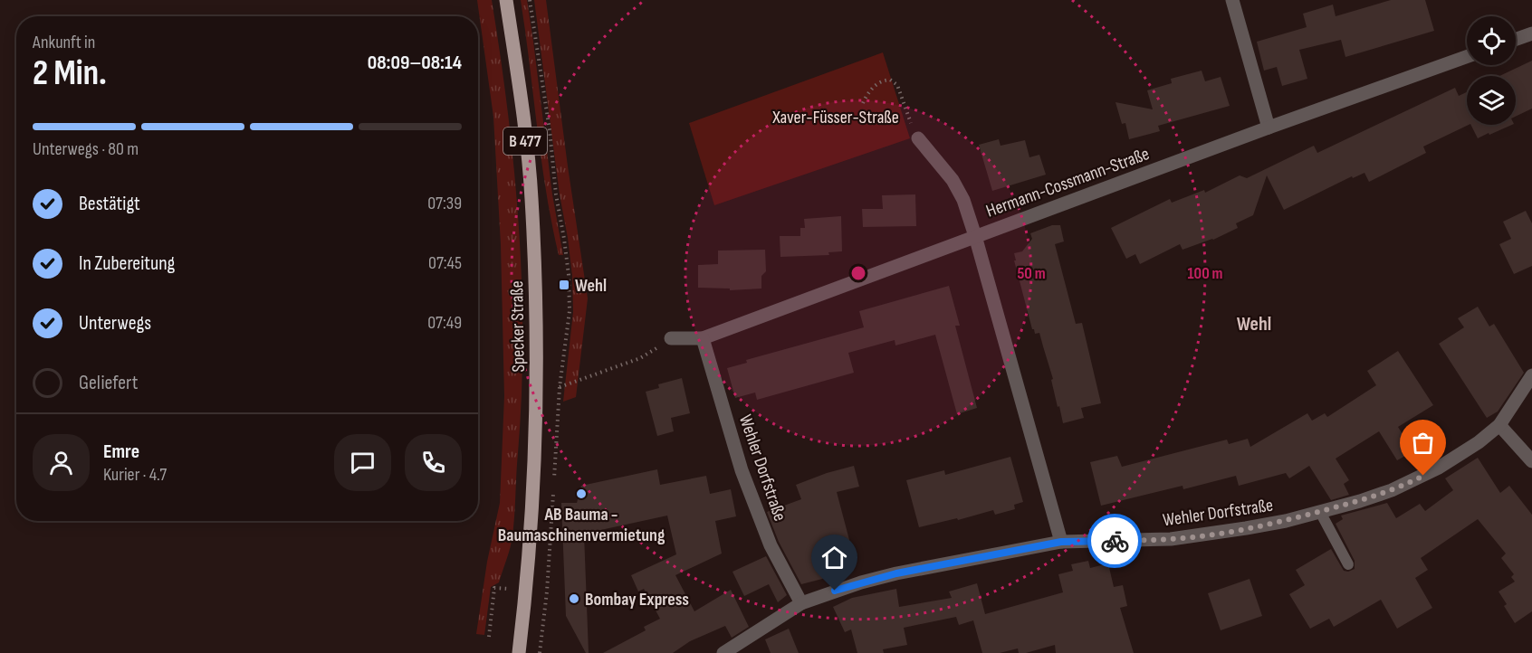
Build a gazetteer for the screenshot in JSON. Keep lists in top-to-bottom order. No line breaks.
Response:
{"streets":{"main road":["B 477","Specker Straße"],"street":["Hermann-Cossmann-Straße","Wehler Dorfstraße"]},"crossings":[["Hermann-Cossmann-Straße","Wehler Dorfstraße"]],"districts":["Wehl"],"parks":["Xaver-Füsser-Straße"],"places":{"transit":["Wehl"],"other":["AB Bauma - Baumaschinenvermietung","Bombay Express"]},"page":{"heading":["2 Min.","Ankunft in","08:09–08:14"],"panel":["Emre","Kurier · 4.7"],"bar":"Unterwegs · 80 m","list":[["Bestätigt","07:39"],["In Zubereitung","07:45"],["Unterwegs","07:49"],"Geliefert"]},"rings":["50 m","100 m"]}
